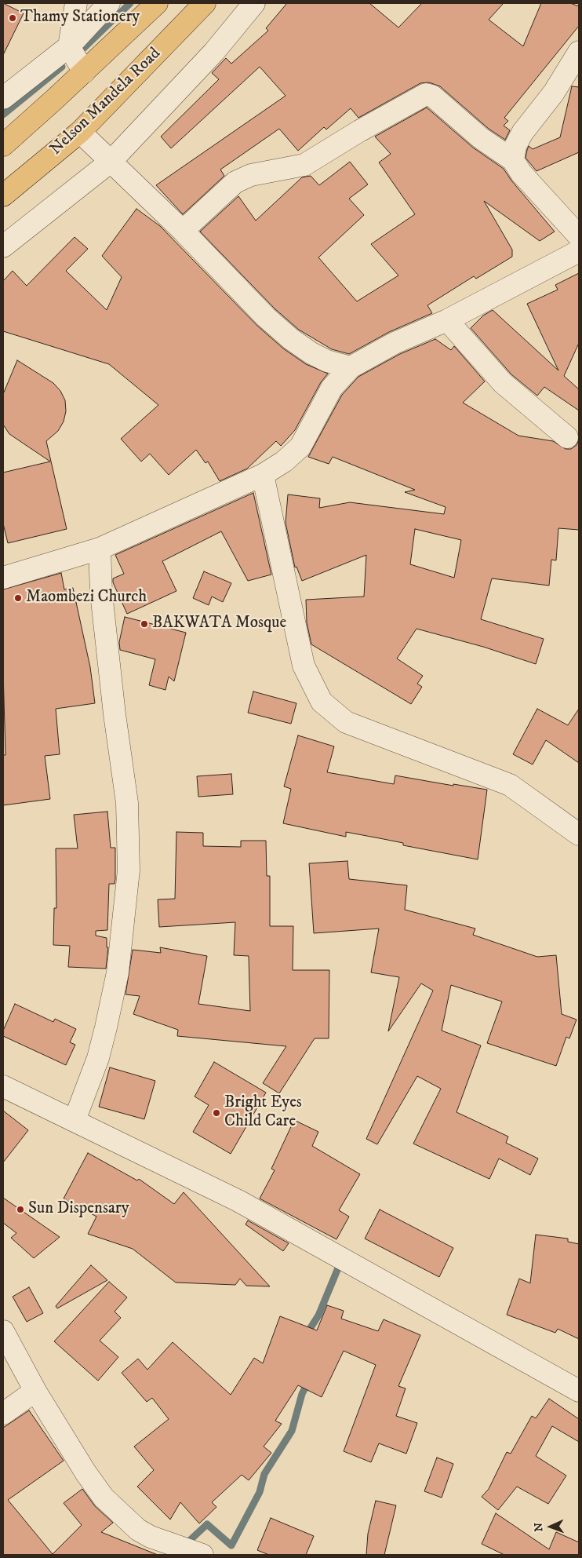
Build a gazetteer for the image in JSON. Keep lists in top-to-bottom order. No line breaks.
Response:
{"streets":{"main road":["Nelson Mandela Road"]},"places":["Thamy Stationery","Maombezi Church","BAKWATA Mosque","Bright Eyes Child Care","Sun Dispensary"],"north":"left"}
